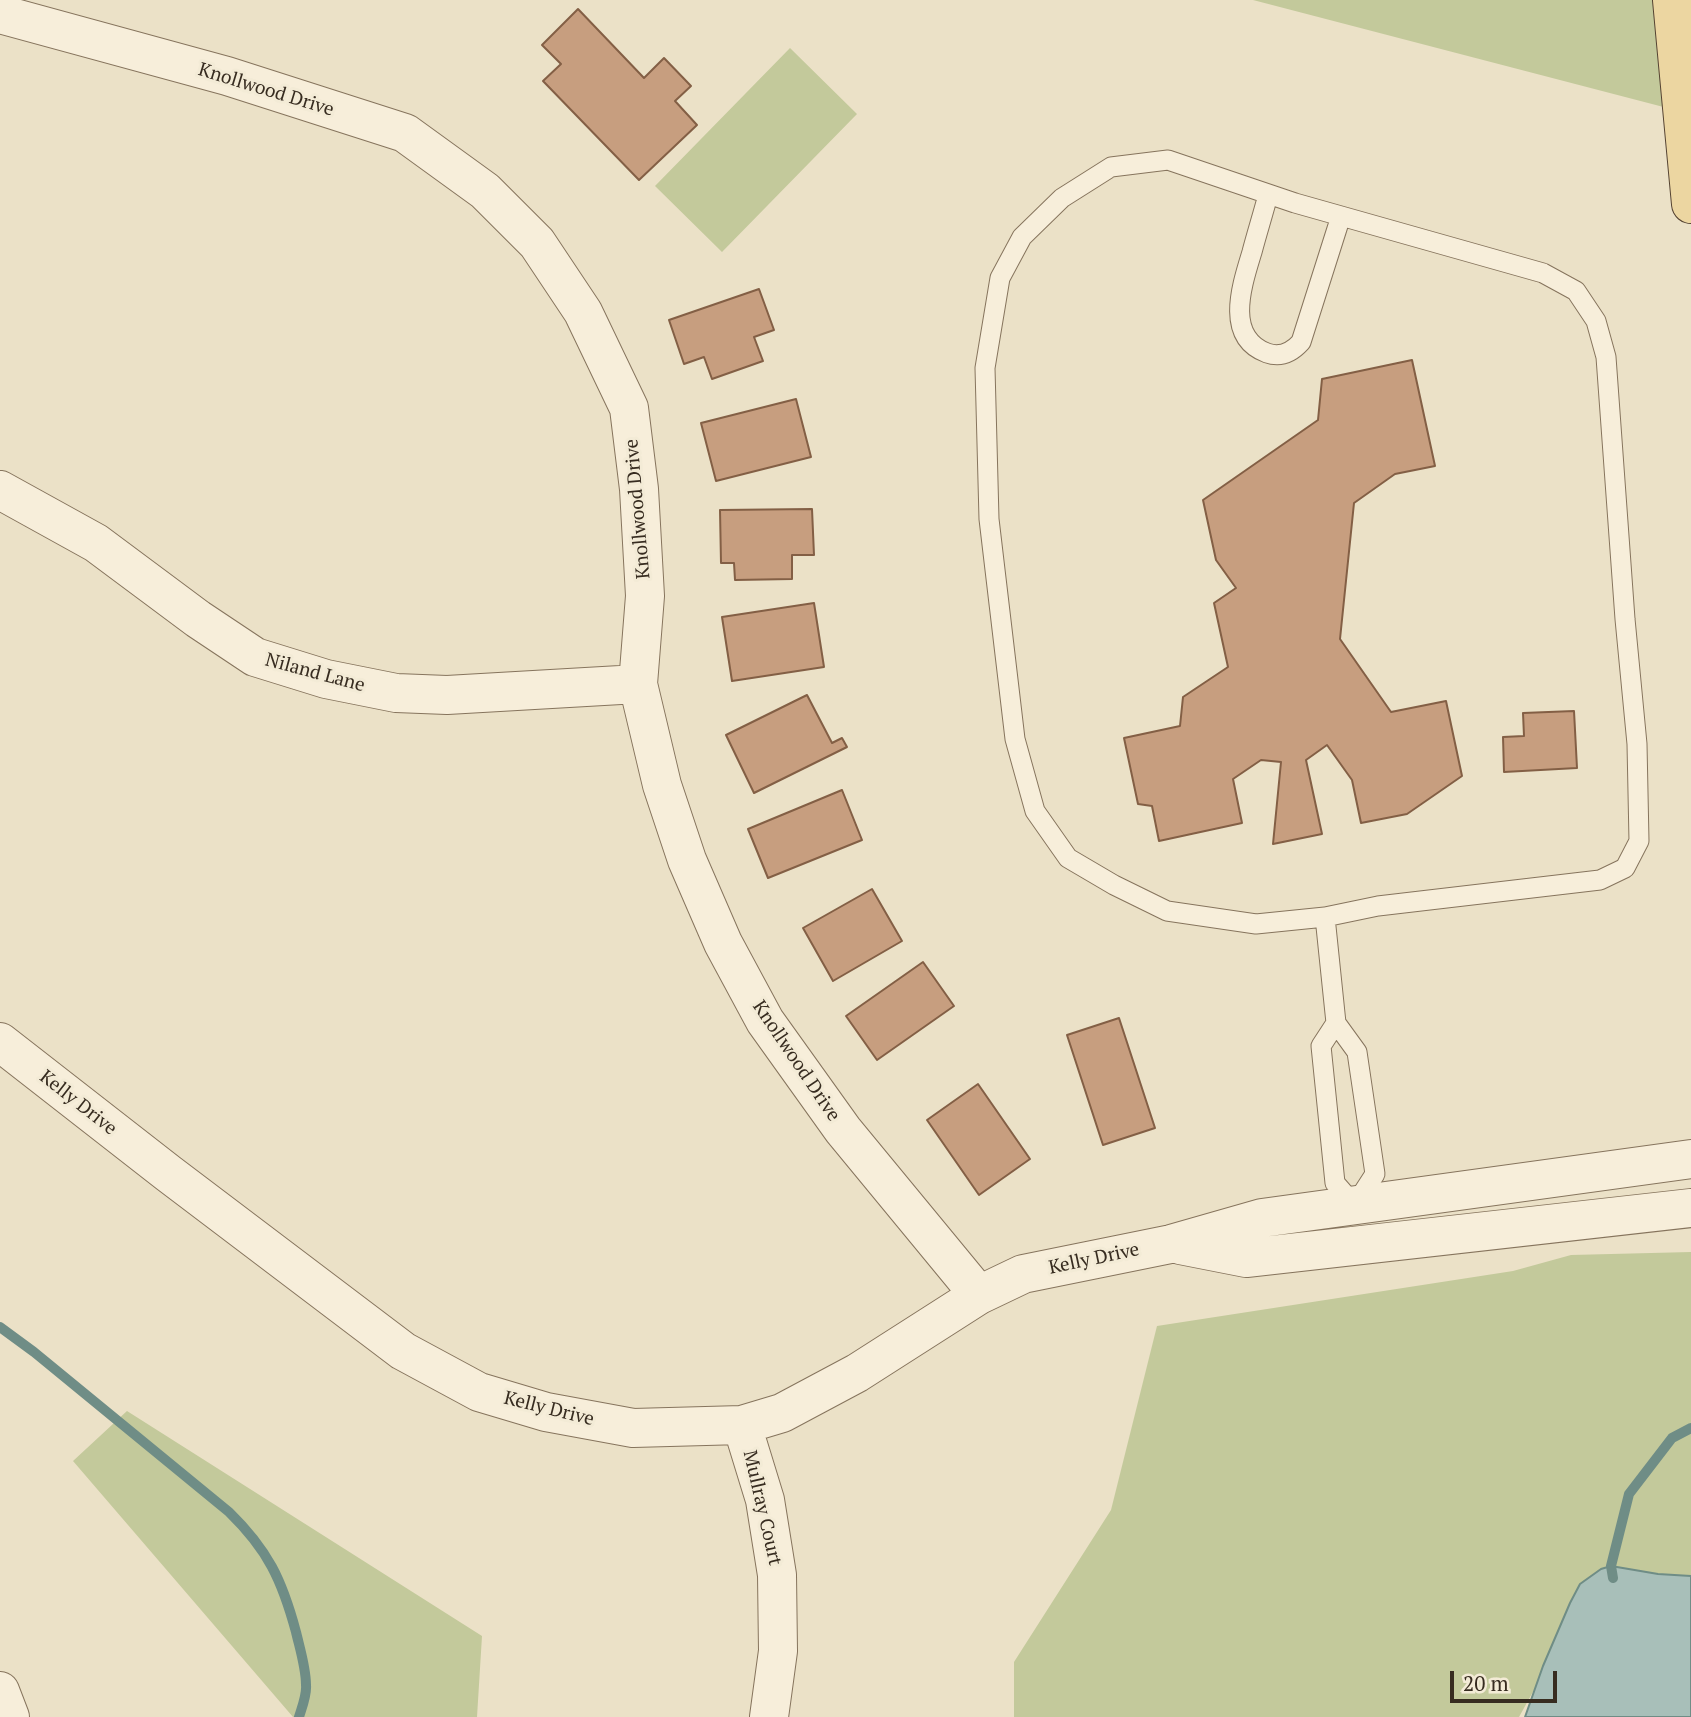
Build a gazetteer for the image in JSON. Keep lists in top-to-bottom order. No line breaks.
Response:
{"streets":{"street":["Knollwood Drive","Niland Lane","Kelly Drive","Mullray Court"]},"crossings":[["Knollwood Drive","Niland Lane"],["Knollwood Drive","Kelly Drive"],["Kelly Drive","Mullray Court"]],"scale_bar":"20 m"}
